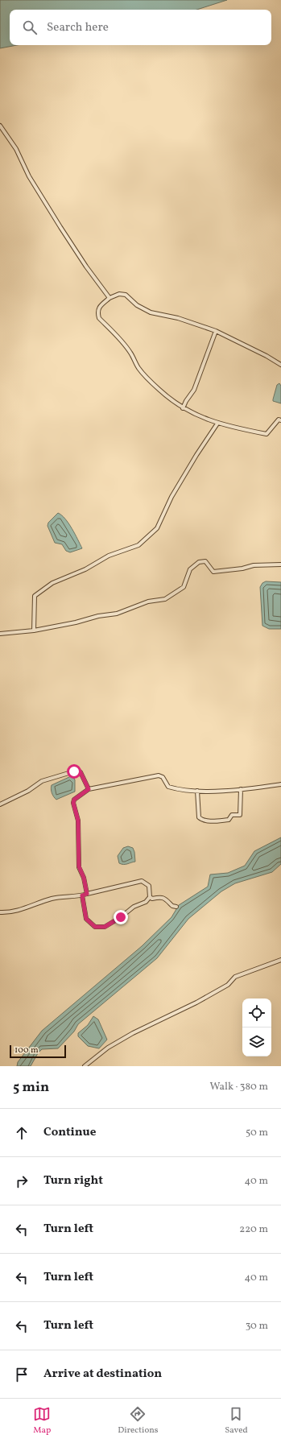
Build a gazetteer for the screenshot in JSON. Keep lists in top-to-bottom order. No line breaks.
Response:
{"scale_bar":"100 m","page":{"search":"Search here","scale":"100 m","heading":["5 min","Walk · 380 m"],"list":[["Continue","50 m"],["Turn right","40 m"],["Turn left","220 m"],["Turn left","40 m"],["Turn left","30 m"],"Arrive at destination"],"nav":["Map","Directions","Saved"]}}
